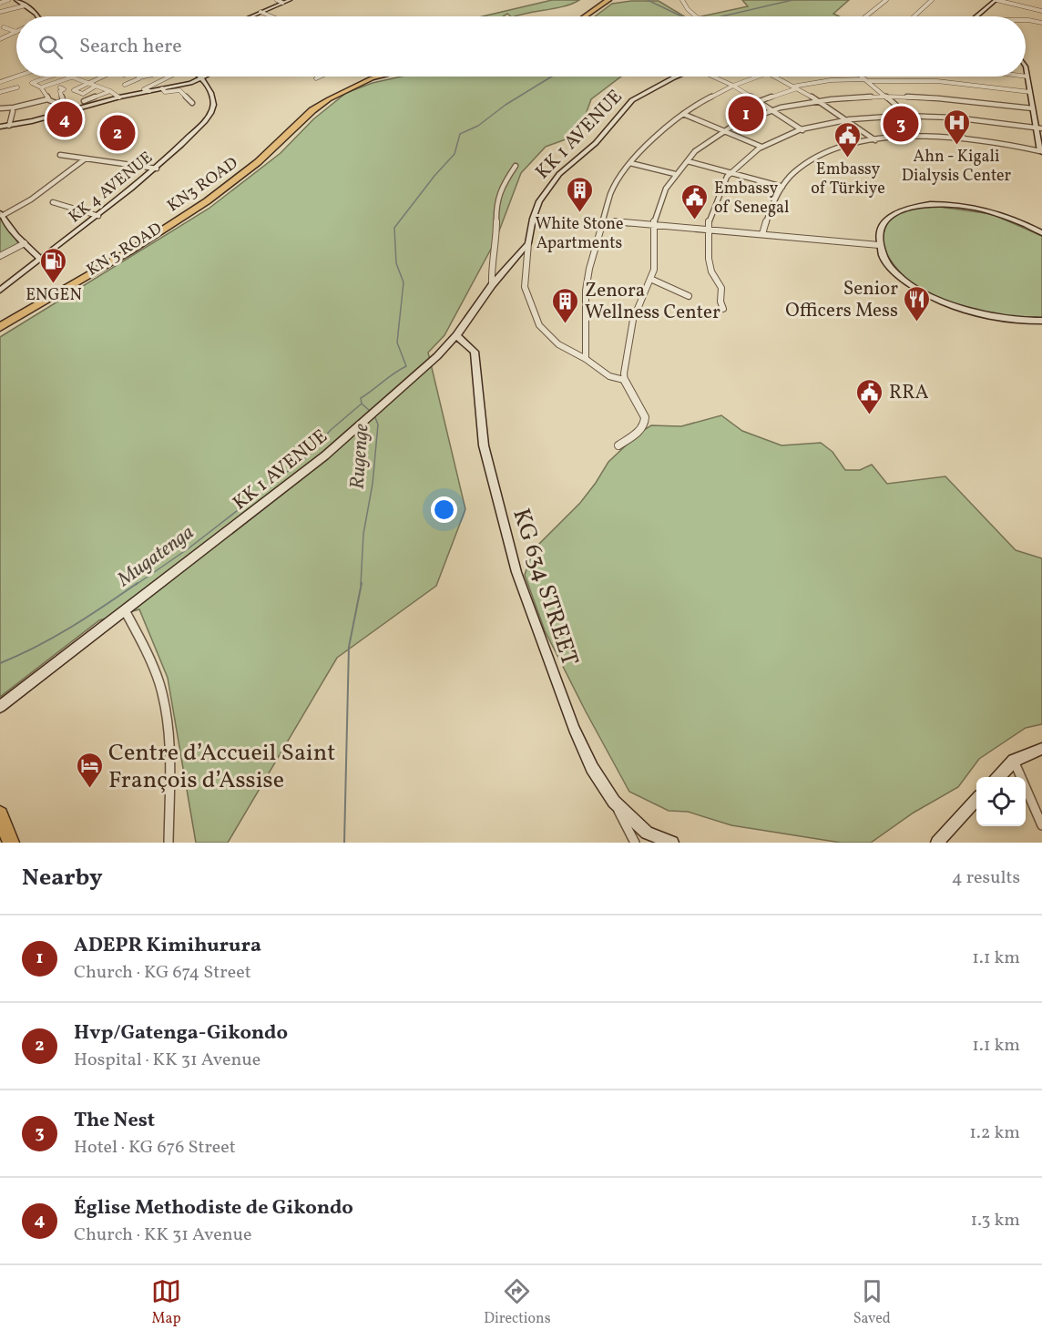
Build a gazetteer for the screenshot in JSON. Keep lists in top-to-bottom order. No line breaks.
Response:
{"streets":{"highway":["KN3 ROAD","KN 3 ROAD"],"main road":["KK 1 AVENUE","KK 4 AVENUE","KG 634 STREET"]},"crossings":[["KK 1 AVENUE","KG 634 STREET"],["KN3 ROAD","KN 3 ROAD"]],"water":["Rugenge","Mugatenga"],"places":{"hospital":["Ahn - Kigali Dialysis Center"],"public building":["Embassy of Türkiye","Embassy of Senegal","RRA"],"building":["White Stone Apartments","Zenora Wellness Center"],"fuel station":["ENGEN"],"restaurant":["Senior Officers Mess"],"hotel":["Centre d’Accueil Saint François d’Assise"]},"page":{"search":"Search here","pins":["1","4","3","2"],"heading":["Nearby","4 results"],"list":[{"mark":"1","name":"ADEPR Kimihurura","note":"Church · KG 674 Street","value":"1.1 km"},{"mark":"2","name":"Hvp/Gatenga-Gikondo","note":"Hospital · KK 31 Avenue","value":"1.1 km"},{"mark":"3","name":"The Nest","note":"Hotel · KG 676 Street","value":"1.2 km"},{"mark":"4","name":"Église Methodiste de Gikondo","note":"Church · KK 31 Avenue","value":"1.3 km"}],"nav":["Map","Directions","Saved"]}}
